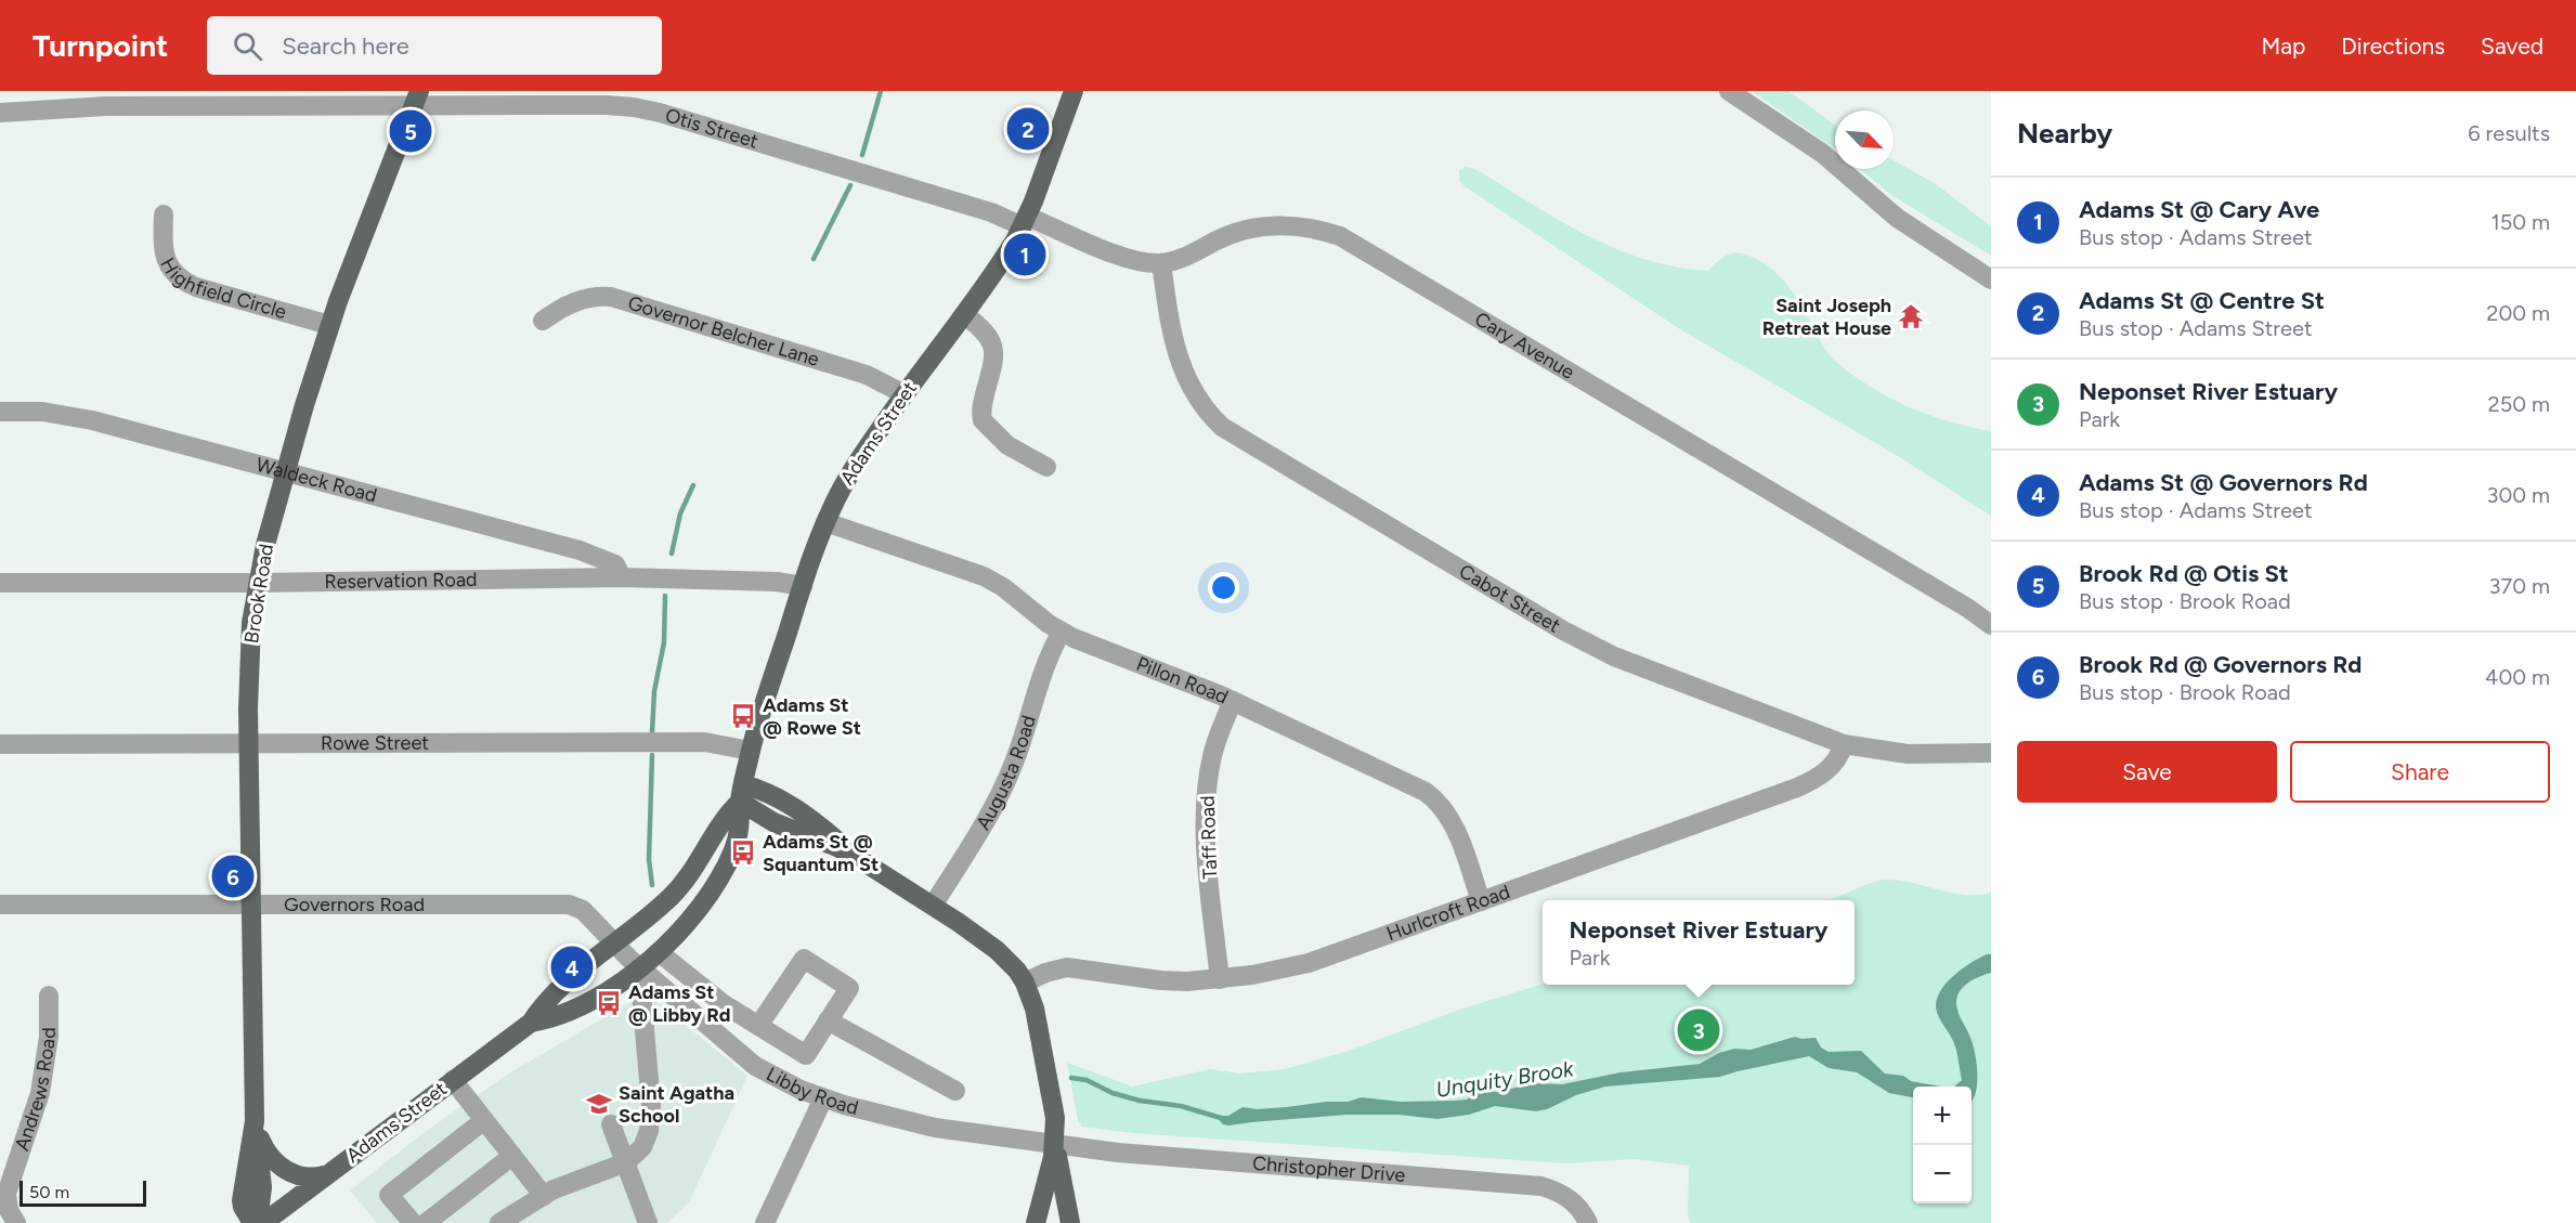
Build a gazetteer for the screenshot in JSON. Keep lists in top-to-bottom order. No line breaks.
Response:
{"streets":{"main road":["Adams Street","Brook Road"],"street":["Otis Street","Highfield Circle","Governor Belcher Lane","Cary Avenue","Waldeck Road","Reservation Road","Cabot Street","Pillon Road","Rowe Street","Augusta Road","Taff Road","Governors Road","Hurlcroft Road","Andrews Road","Libby Road","Christopher Drive"]},"crossings":[["Otis Street","Cary Avenue"],["Otis Street","Adams Street"],["Otis Street","Brook Road"],["Highfield Circle","Brook Road"],["Governor Belcher Lane","Adams Street"],["Cary Avenue","Adams Street"],["Cary Avenue","Cabot Street"],["Adams Street","Reservation Road"],["Adams Street","Pillon Road"],["Adams Street","Rowe Street"],["Adams Street","Governors Road"],["Adams Street","Libby Road"],["Waldeck Road","Reservation Road"],["Waldeck Road","Brook Road"],["Reservation Road","Brook Road"],["Brook Road","Rowe Street"],["Brook Road","Governors Road"],["Cabot Street","Hurlcroft Road"],["Pillon Road","Augusta Road"],["Pillon Road","Taff Road"],["Pillon Road","Hurlcroft Road"],["Taff Road","Hurlcroft Road"],["Governors Road","Libby Road"],["Libby Road","Christopher Drive"]],"water":["Unquity Brook"],"places":{"temple":["Saint Joseph Retreat House"],"bus stop":["Adams St @ Rowe St","Adams St @ Squantum St","Adams St @ Libby Rd"],"school or university":["Saint Agatha School"]},"scale_bar":"50 m","north":"bottom right","page":{"header":"Turnpoint","search":"Search here","nav":["Map","Directions","Saved"],"heading":["Nearby","6 results"],"pins":["2","5","1","6","4","3"],"list":[{"mark":"1","name":"Adams St @ Cary Ave","note":"Bus stop · Adams Street","value":"150 m"},{"mark":"2","name":"Adams St @ Centre St","note":"Bus stop · Adams Street","value":"200 m"},{"mark":"3","name":"Neponset River Estuary","note":"Park","value":"250 m"},{"mark":"4","name":"Adams St @ Governors Rd","note":"Bus stop · Adams Street","value":"300 m"},{"mark":"5","name":"Brook Rd @ Otis St","note":"Bus stop · Brook Road","value":"370 m"},{"mark":"6","name":"Brook Rd @ Governors Rd","note":"Bus stop · Brook Road","value":"400 m"}],"buttons":["Save","Share"],"popup":["Neponset River Estuary","Park"],"map_buttons":["+","−"],"scale":"50 m"}}
